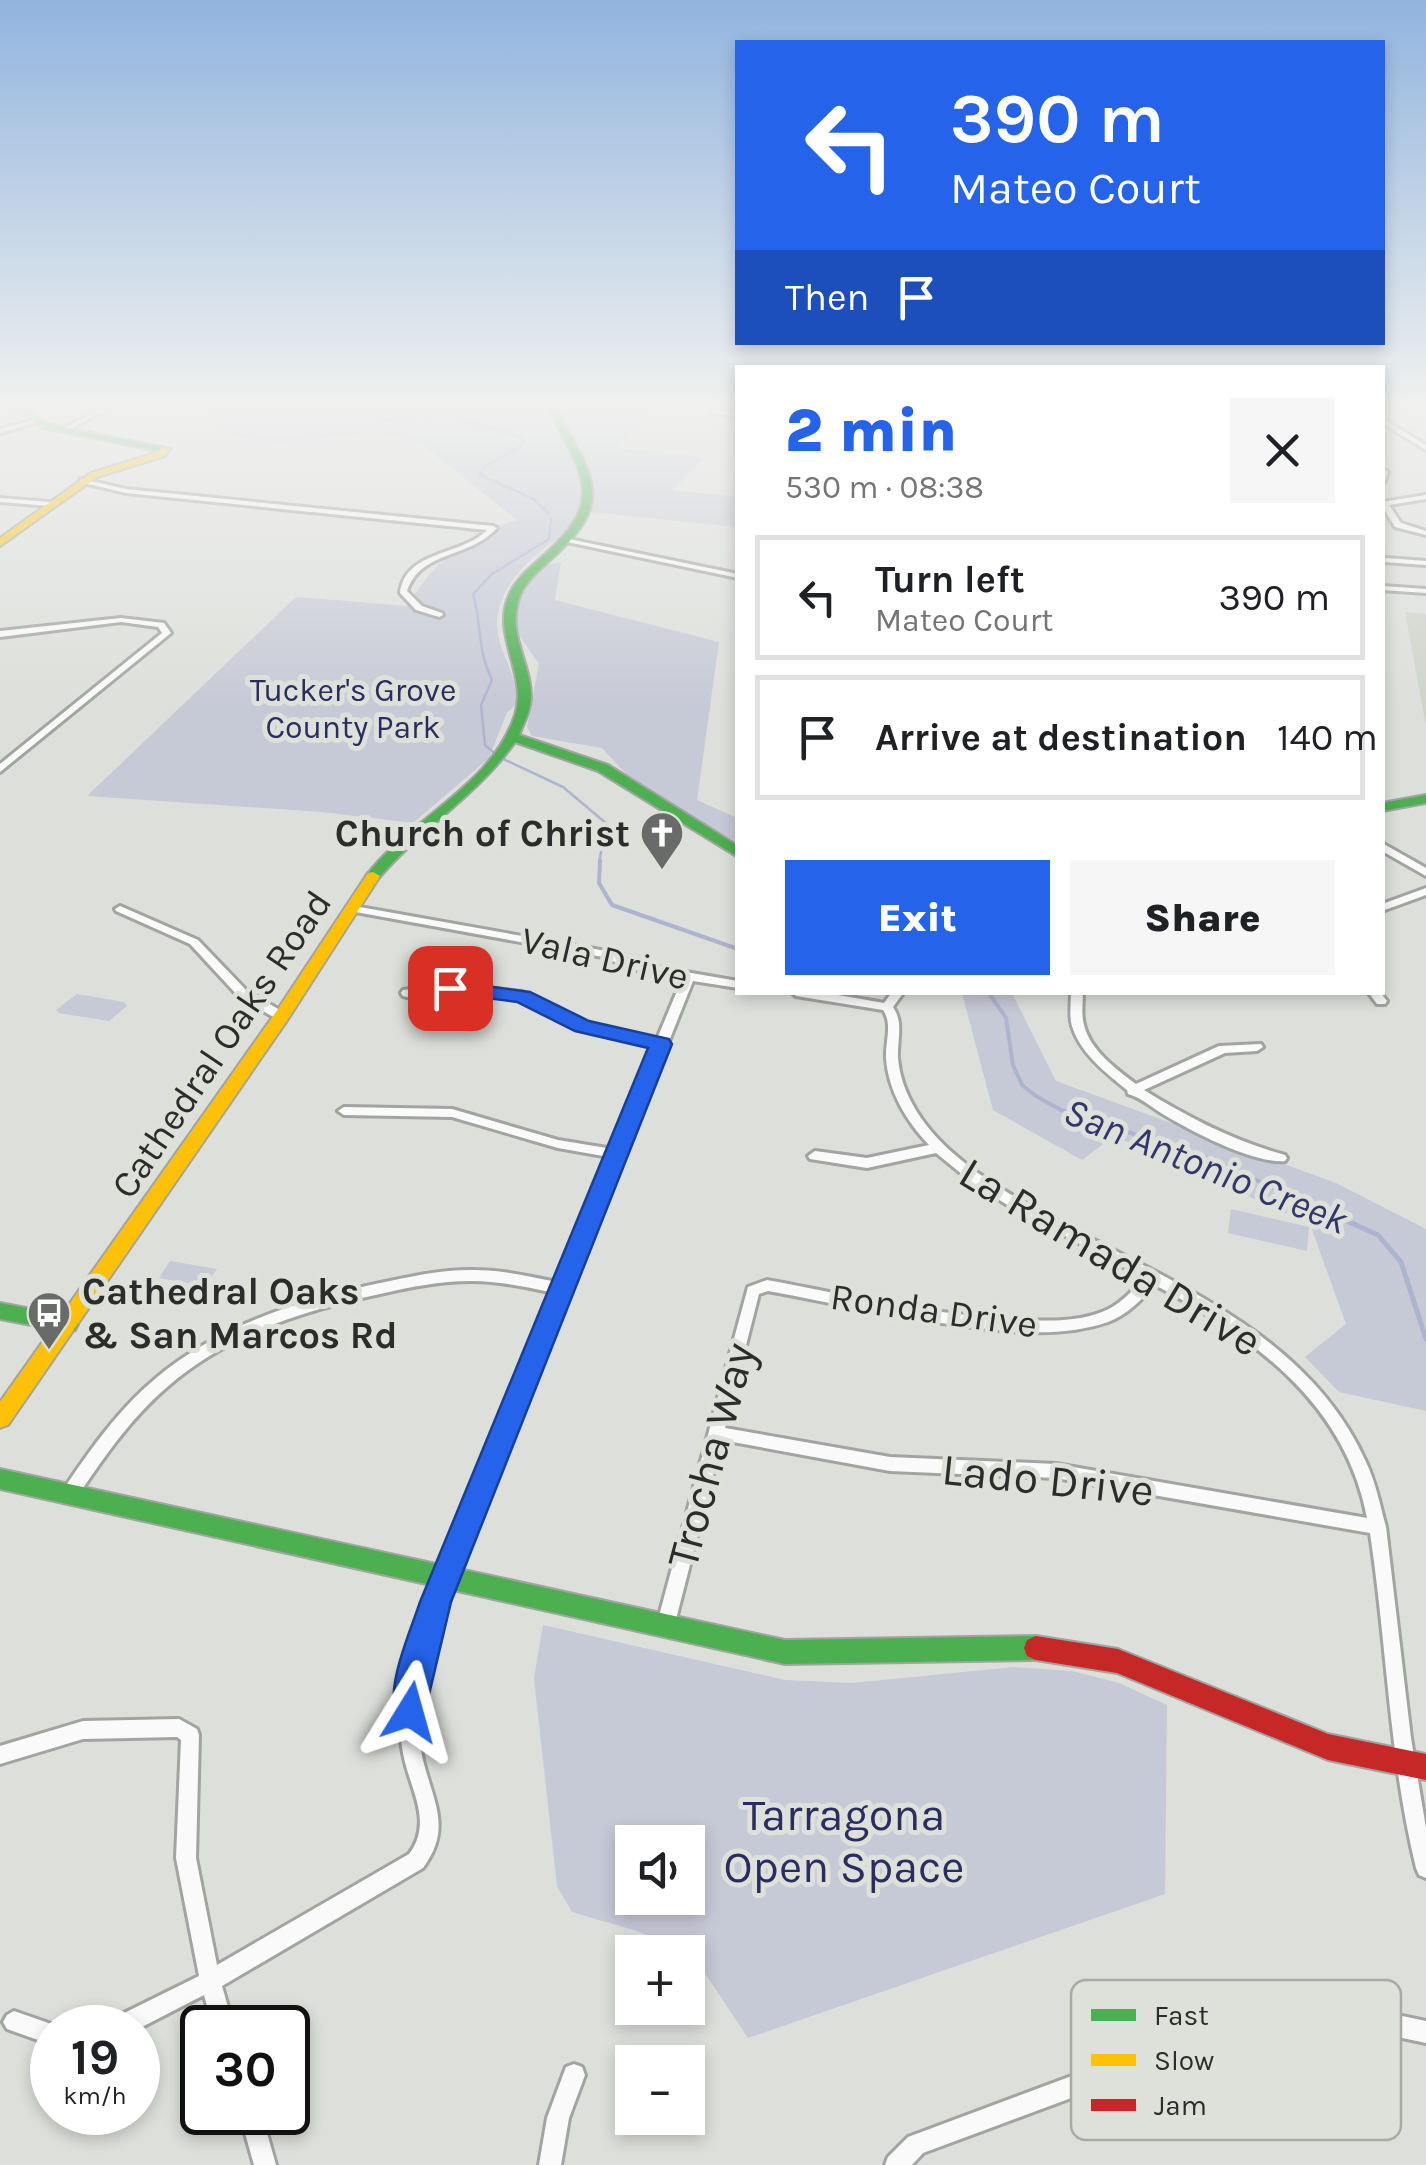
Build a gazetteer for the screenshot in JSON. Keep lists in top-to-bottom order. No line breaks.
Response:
{"streets":{"main road":["Cathedral Oaks Road"],"street":["Vala Drive","La Ramada Drive","Ronda Drive","Trocha Way","Lado Drive"]},"crossings":[["Vala Drive","Cathedral Oaks Road"],["La Ramada Drive","Ronda Drive"],["La Ramada Drive","Lado Drive"],["Ronda Drive","Trocha Way"],["Trocha Way","Lado Drive"]],"water":["San Antonio Creek"],"parks":["Tucker's Grove County Park","Tarragona Open Space"],"places":{"church":["Church of Christ"],"bus stop":["Cathedral Oaks & San Marcos Rd"]},"legend":["Fast","Slow","Jam"],"page":{"turn":["390 m","Mateo Court"],"then":"Then","heading":["2 min","530 m · 08:38"],"list":[{"name":"Turn left","note":"Mateo Court","value":"390 m"},{"name":"Arrive at destination","value":"140 m"}],"buttons":["Exit","Share"],"map_buttons":["+","−"],"speed":"19 km/h","limit":"30"}}
